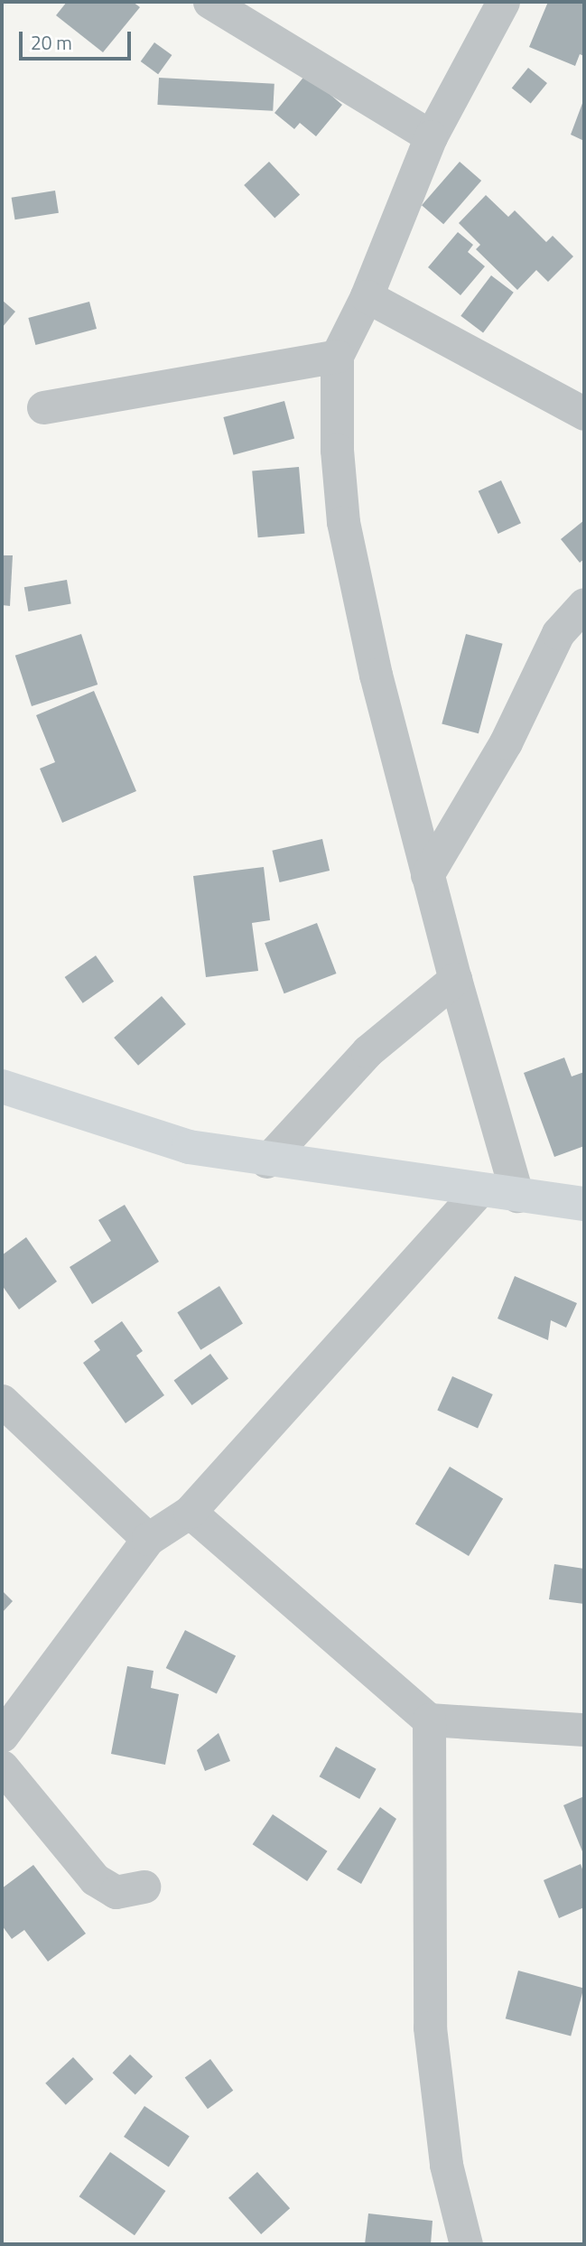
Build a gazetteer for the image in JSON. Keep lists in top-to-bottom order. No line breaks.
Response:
{"scale_bar":"20 m"}
